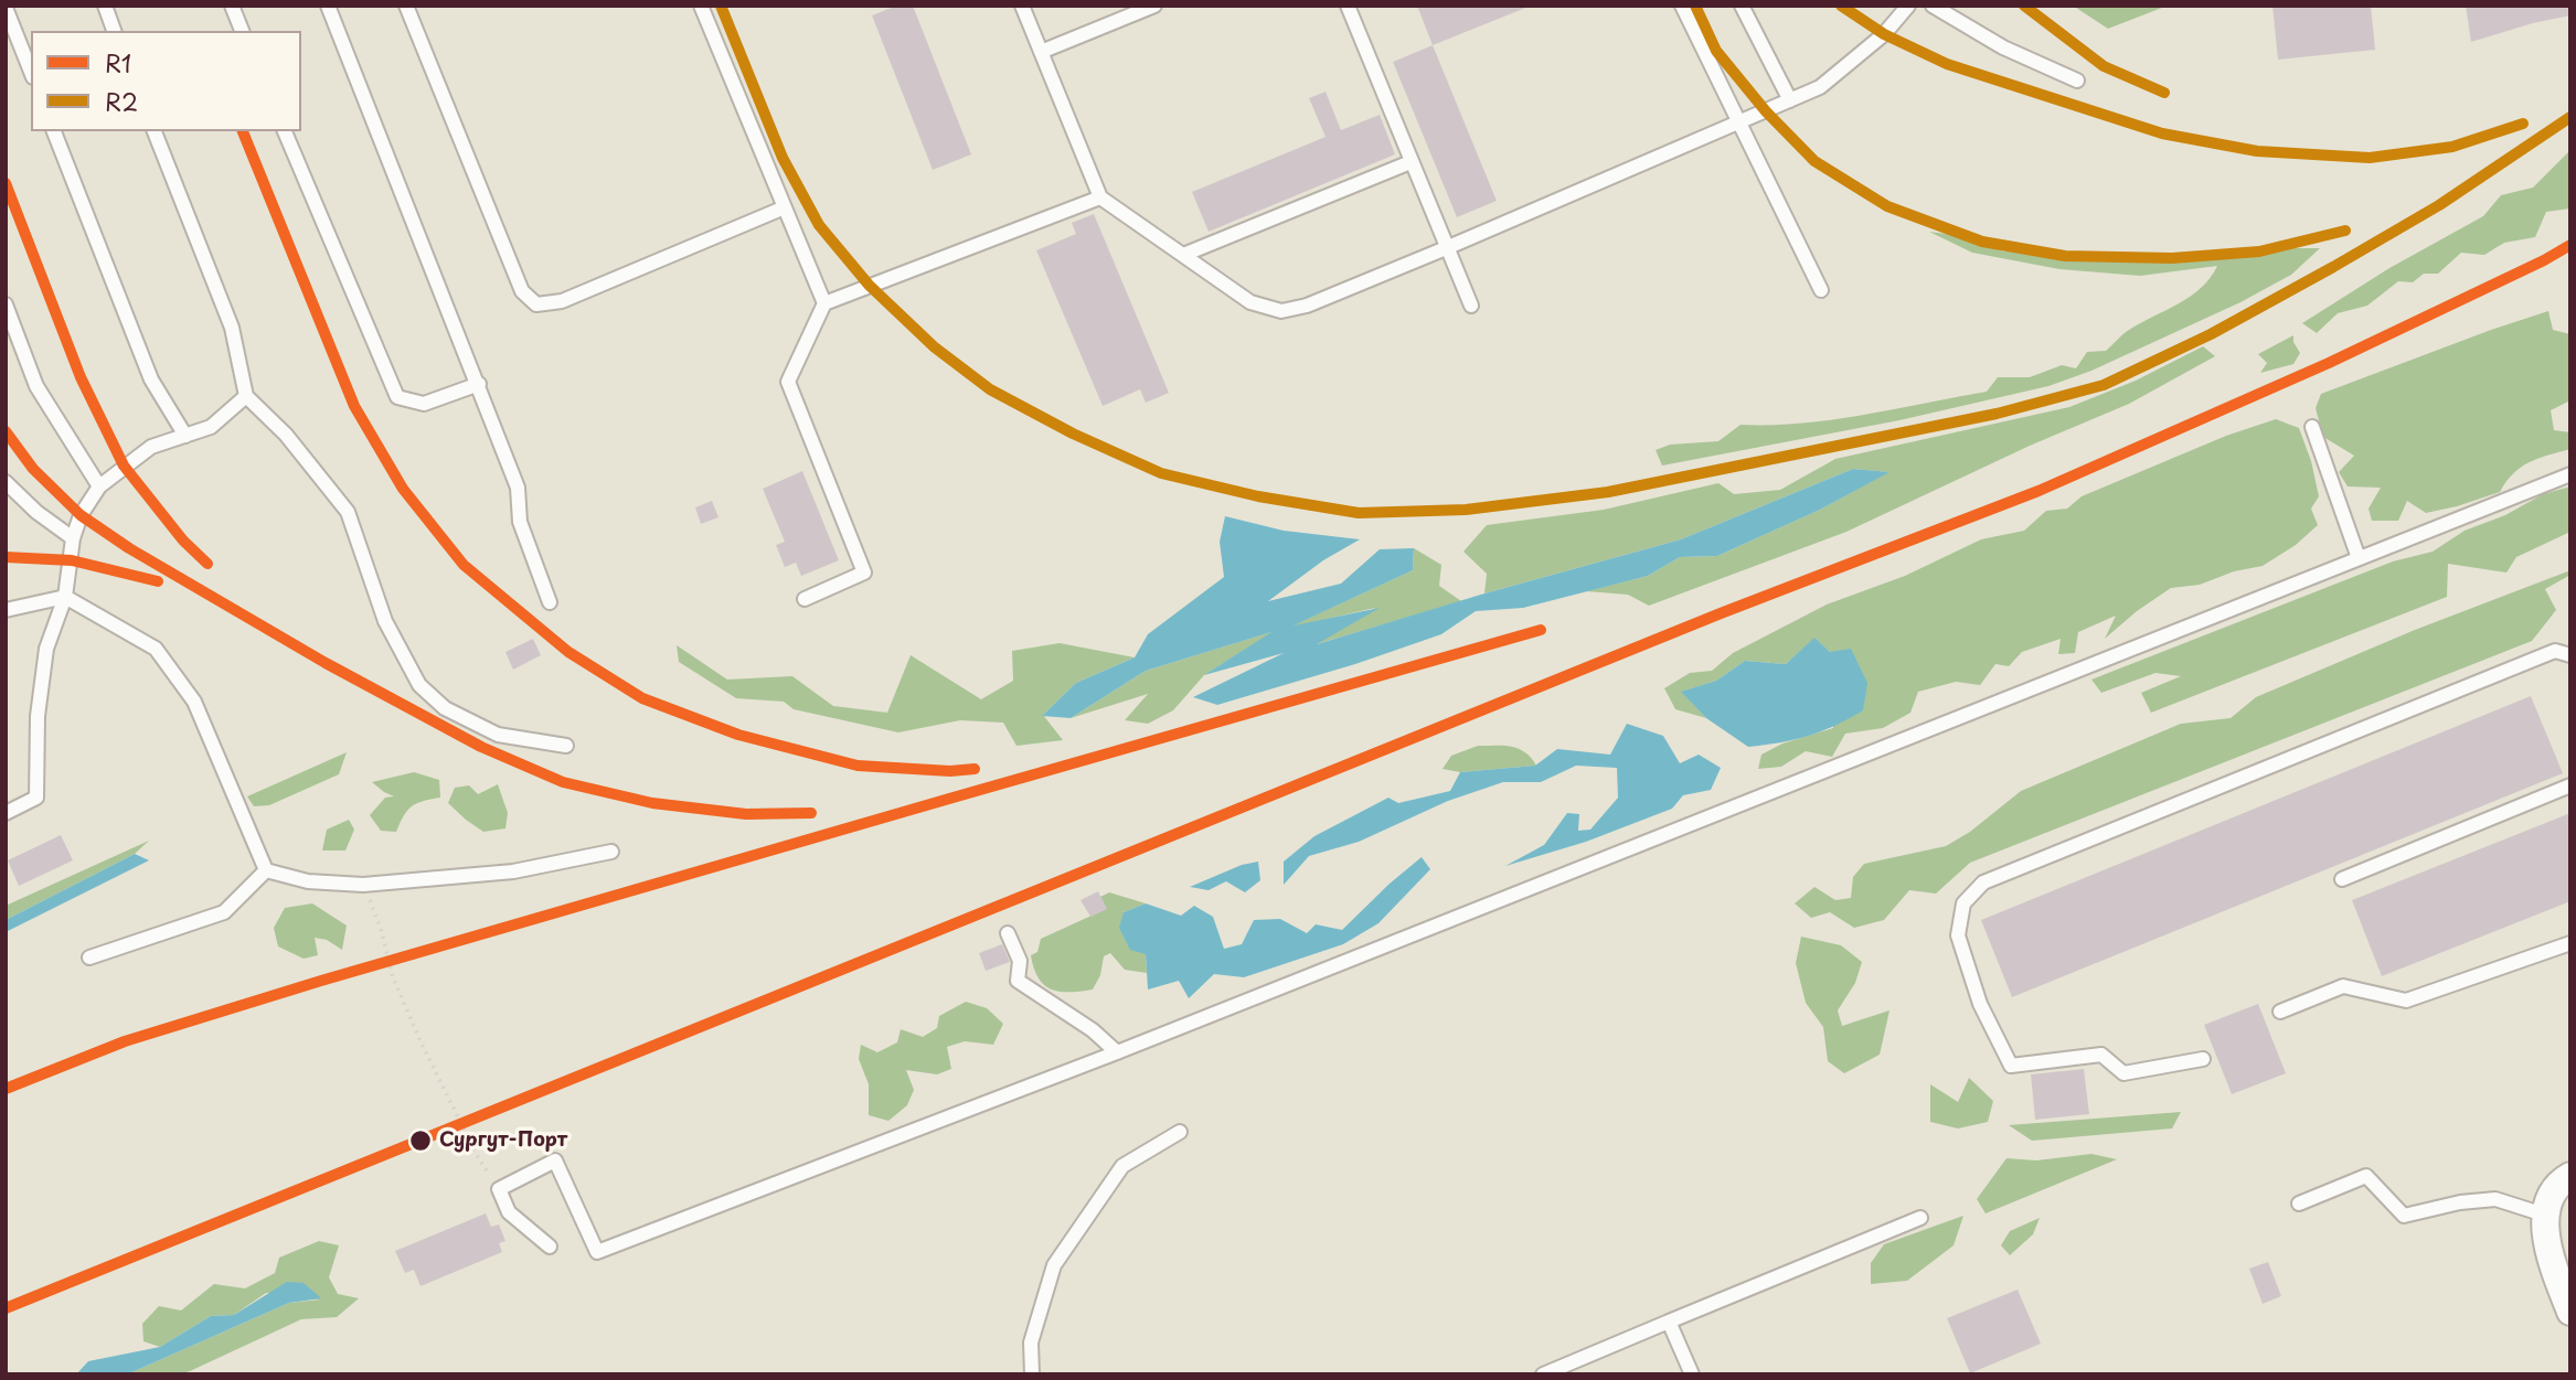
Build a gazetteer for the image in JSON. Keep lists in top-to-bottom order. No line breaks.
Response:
{"places":["Сургут-Порт"],"lines":["transit line R2","transit line R1"],"legend":["R1","R2"]}
